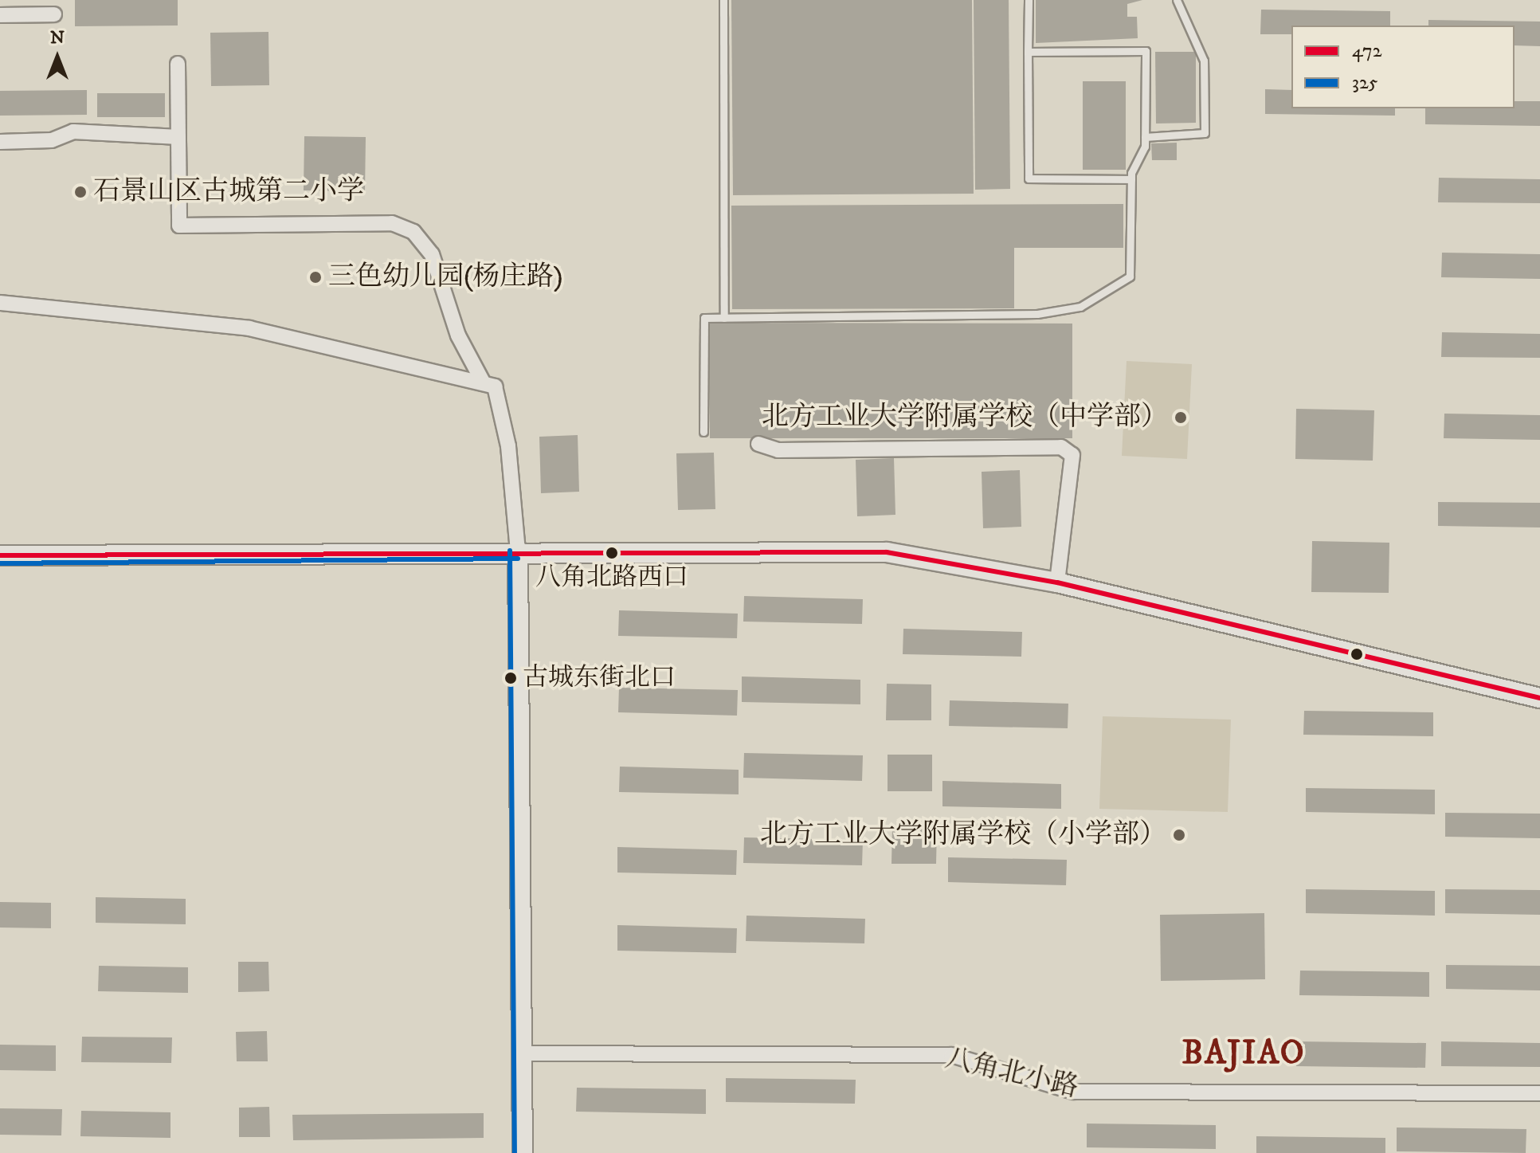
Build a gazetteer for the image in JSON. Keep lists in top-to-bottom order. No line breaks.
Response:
{"streets":{"street":["八角北小路"]},"districts":["BAJIAO"],"places":["石景山区古城第二小学","三色幼儿园(杨庄路)","北方工业大学附属学校（中学部）","八角北路西口","古城东街北口","北方工业大学附属学校（小学部）"],"lines":["transit line 325","transit line 472"],"legend":["472","325"],"north":"top"}
